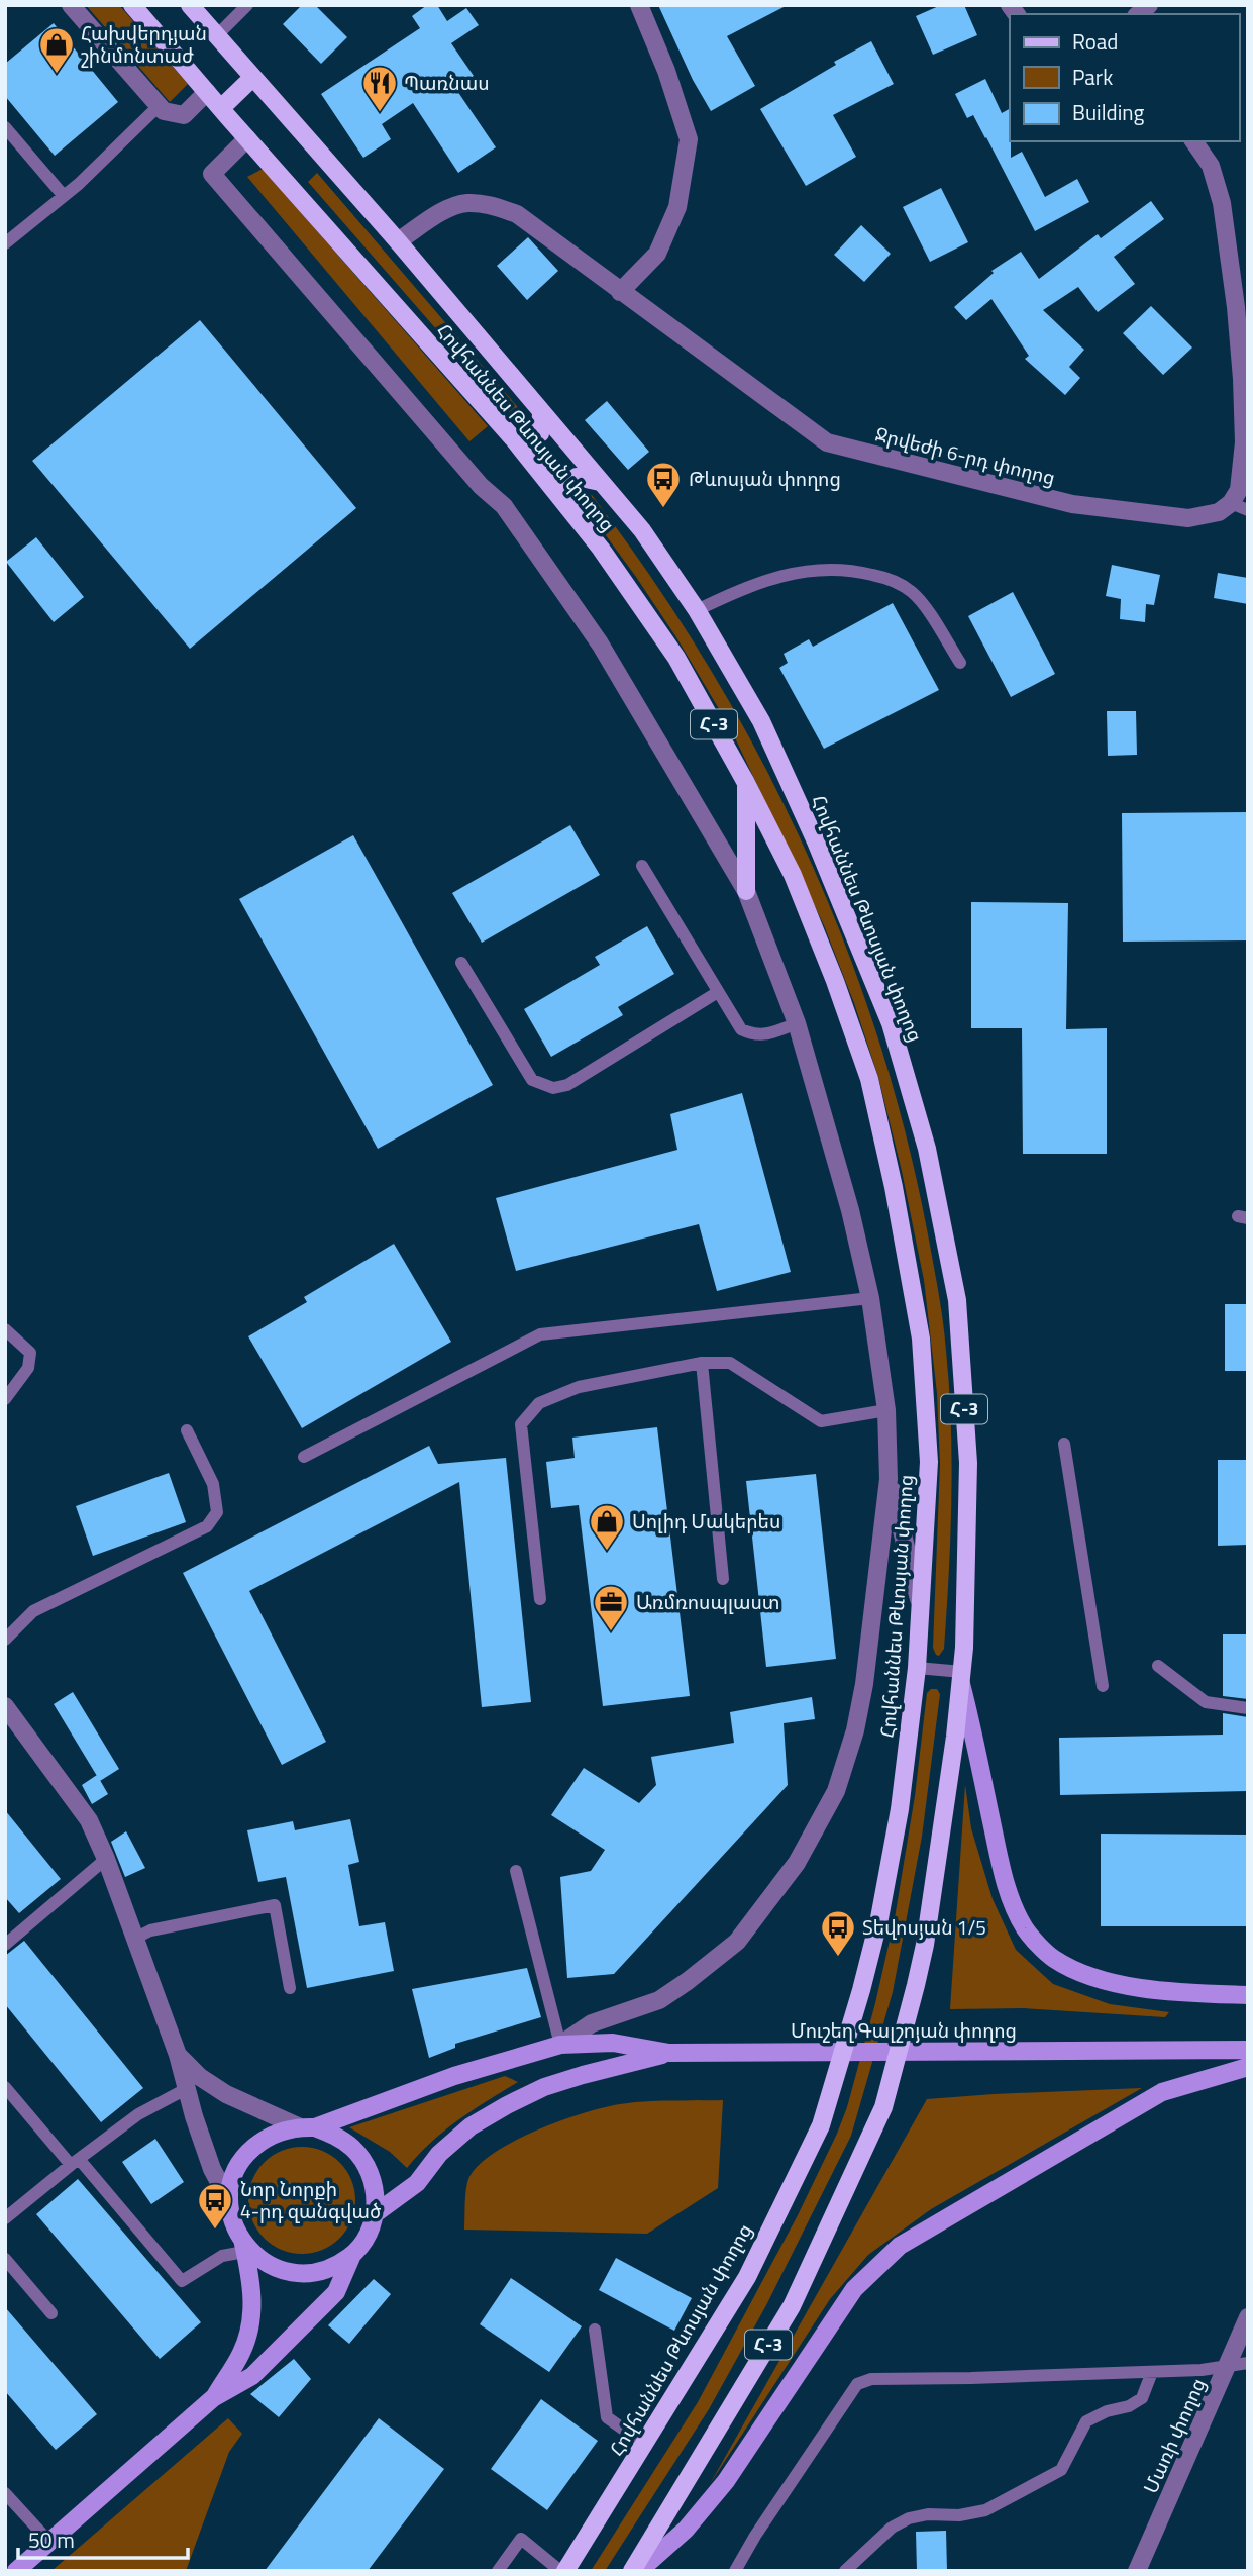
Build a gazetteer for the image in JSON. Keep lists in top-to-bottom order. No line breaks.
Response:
{"streets":{"main road":["Հովհաննես Թևոսյան փողոց","Հ-3","Մուշեղ Գալշոյան փողոց"],"street":["Ջրվեժի 6-րդ փողոց","Մառի փողոց"]},"crossings":[["Հովհաննես Թևոսյան փողոց","Ջրվեժի 6-րդ փողոց"]],"places":{"shop":["Հախվերդյան շինմոնտաժ","Սոլիդ Մակերես"],"restaurant":["Պառնաս"],"bus stop":["Թևոսյան փողոց","Տեվոսյան 1/5","Նոր Նորքի 4-րդ զանգված"],"office":["Առմռոսպլաստ"]},"legend":["Road","Park","Building"],"scale_bar":"50 m"}
